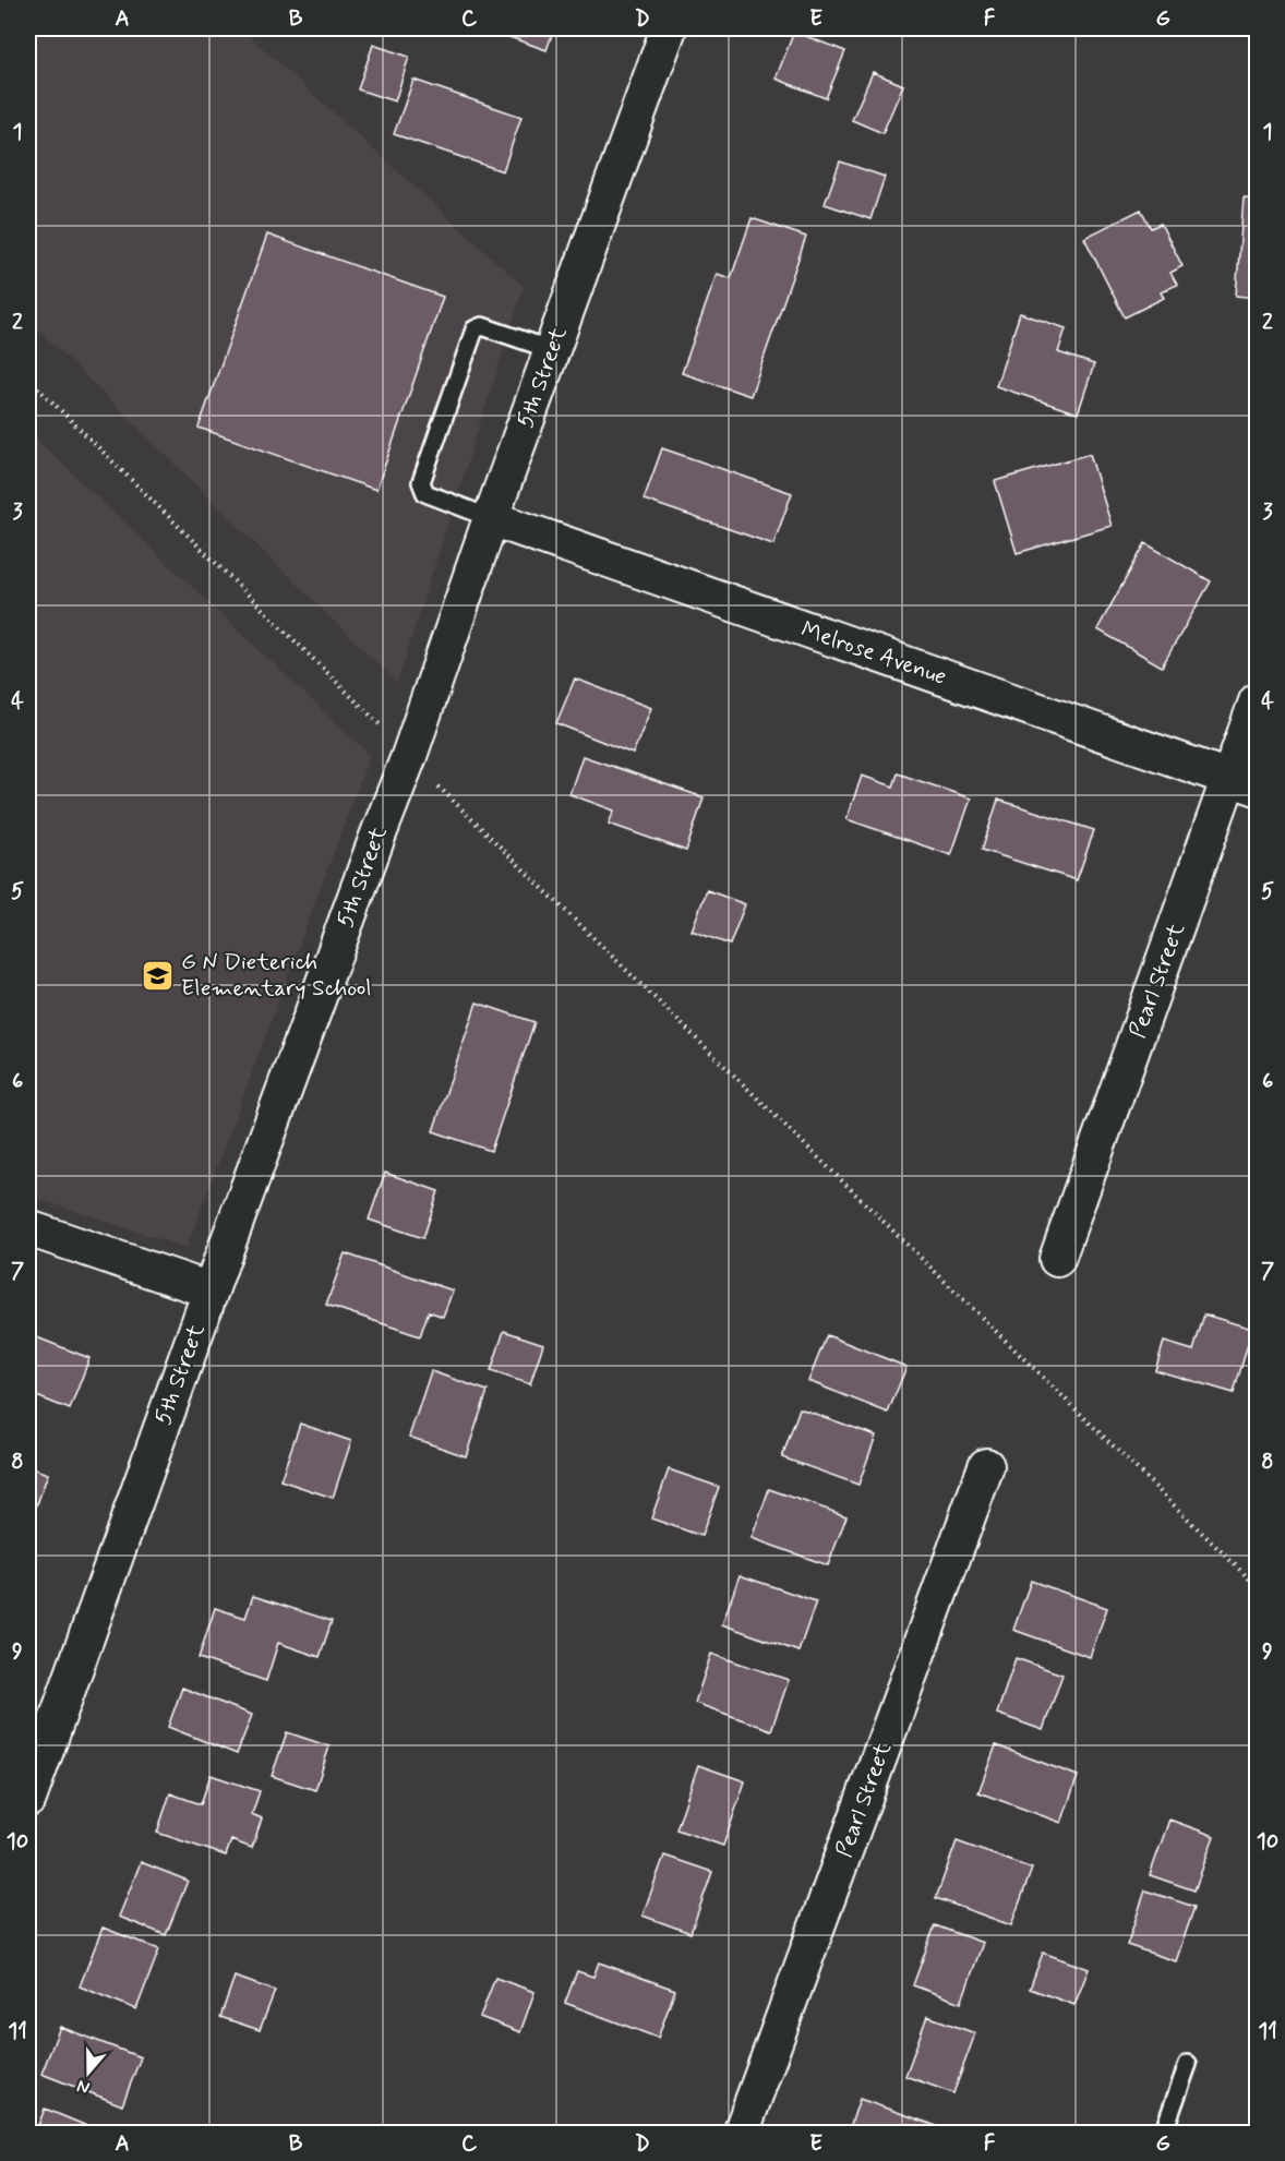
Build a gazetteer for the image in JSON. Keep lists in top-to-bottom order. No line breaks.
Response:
{"streets":{"street":["5th Street","Melrose Avenue","Pearl Street"]},"crossings":[["5th Street","Melrose Avenue"],["Melrose Avenue","Pearl Street"]],"places":{"school or university":["G N Dieterich Elementary School"]},"north":"bottom","grid":{"columns":["A","B","C","D","E","F","G"],"rows":["1","2","3","4","5","6","7","8","9","10","11"]}}
